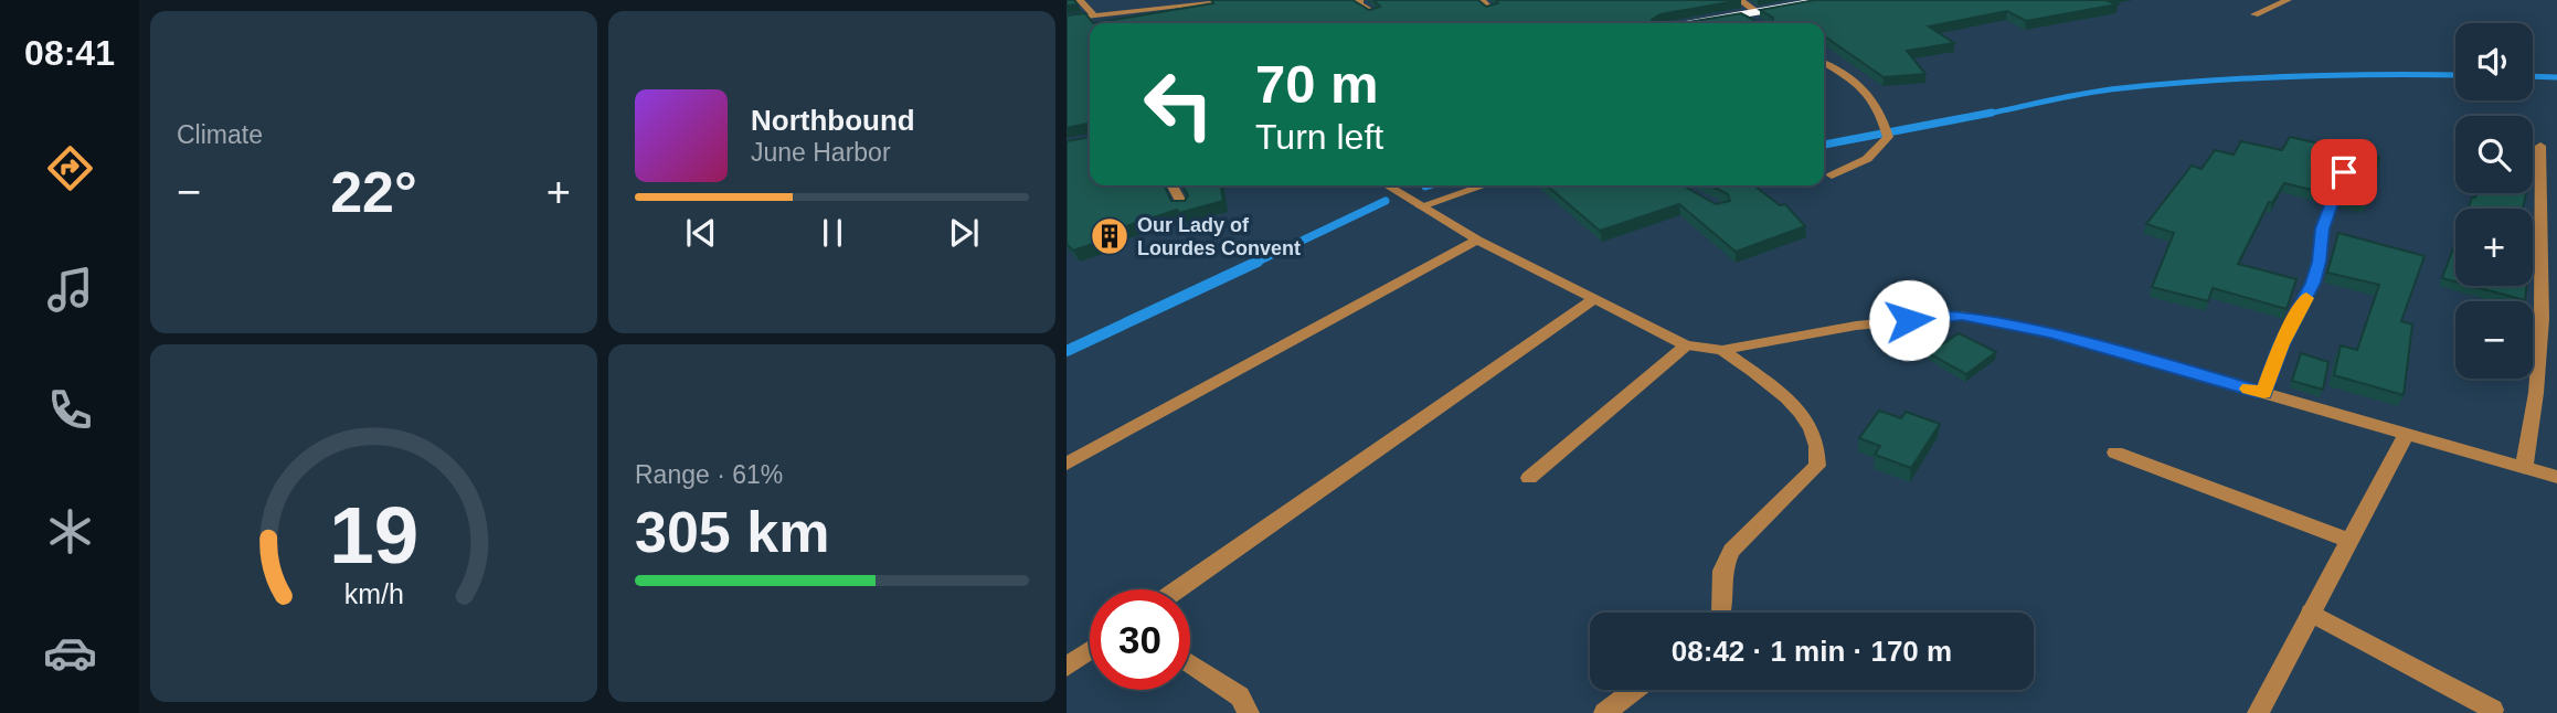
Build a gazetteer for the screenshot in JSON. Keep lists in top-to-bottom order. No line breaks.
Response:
{"places":{"building":["Our Lady of Lourdes Convent"]},"page":{"tabs":"08:41","tile":["Climate",["Range · 61%","305 km"]],"map_buttons":["+","−"],"turn":["70 m","Turn left"],"song":["Northbound","June Harbor"],"heat":["−","22°","+"],"limit":"30","trip":"08:42 · 1 min · 170 m","gauge":["19","km/h"]}}
